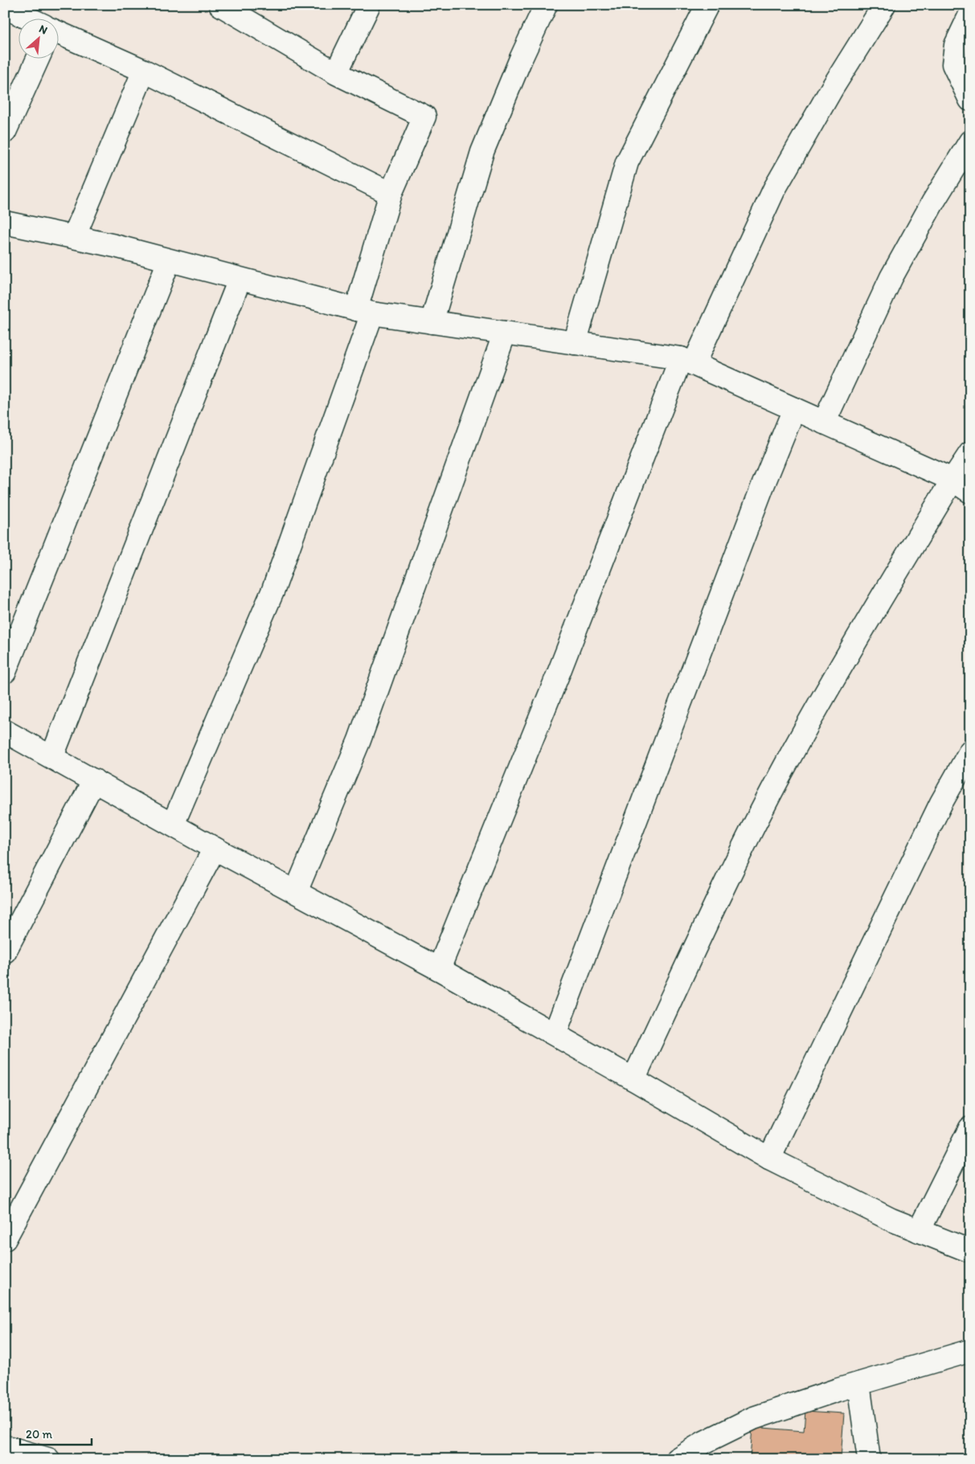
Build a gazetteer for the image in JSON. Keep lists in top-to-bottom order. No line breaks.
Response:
{"scale_bar":"20 m","north":"top right"}
